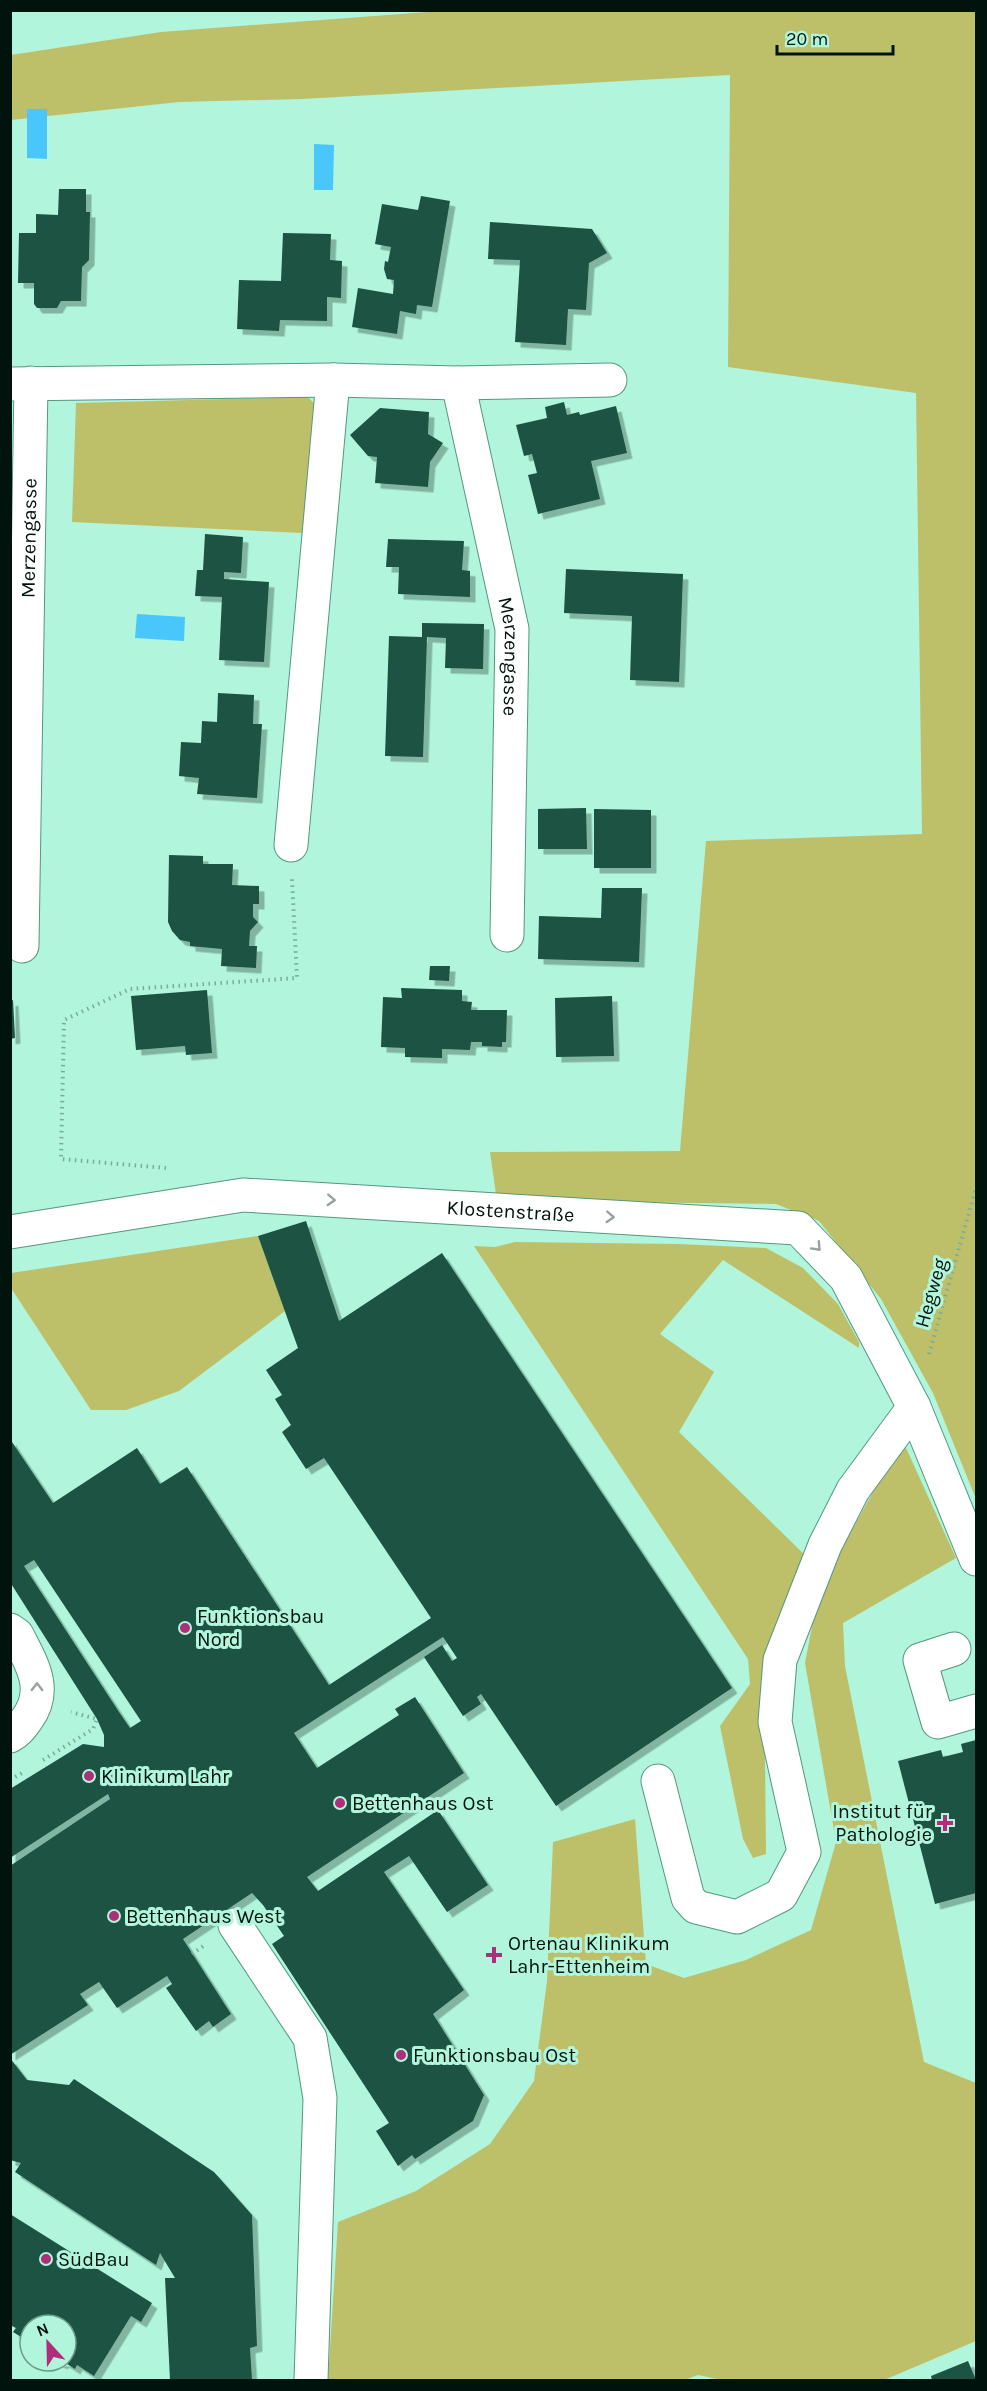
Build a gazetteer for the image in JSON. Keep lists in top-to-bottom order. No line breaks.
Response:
{"streets":{"street":["Merzengasse","Klostenstraße"],"path":["Hegweg"]},"crossings":[["Klostenstraße","Hegweg"]],"one_way":["Klostenstraße"],"places":{"other":["Funktionsbau Nord","Klinikum Lahr","Bettenhaus Ost","Bettenhaus West","Funktionsbau Ost","SüdBau"],"health":["Institut für Pathologie","Ortenau Klinikum Lahr-Ettenheim"]},"scale_bar":"20 m","north":"top"}
